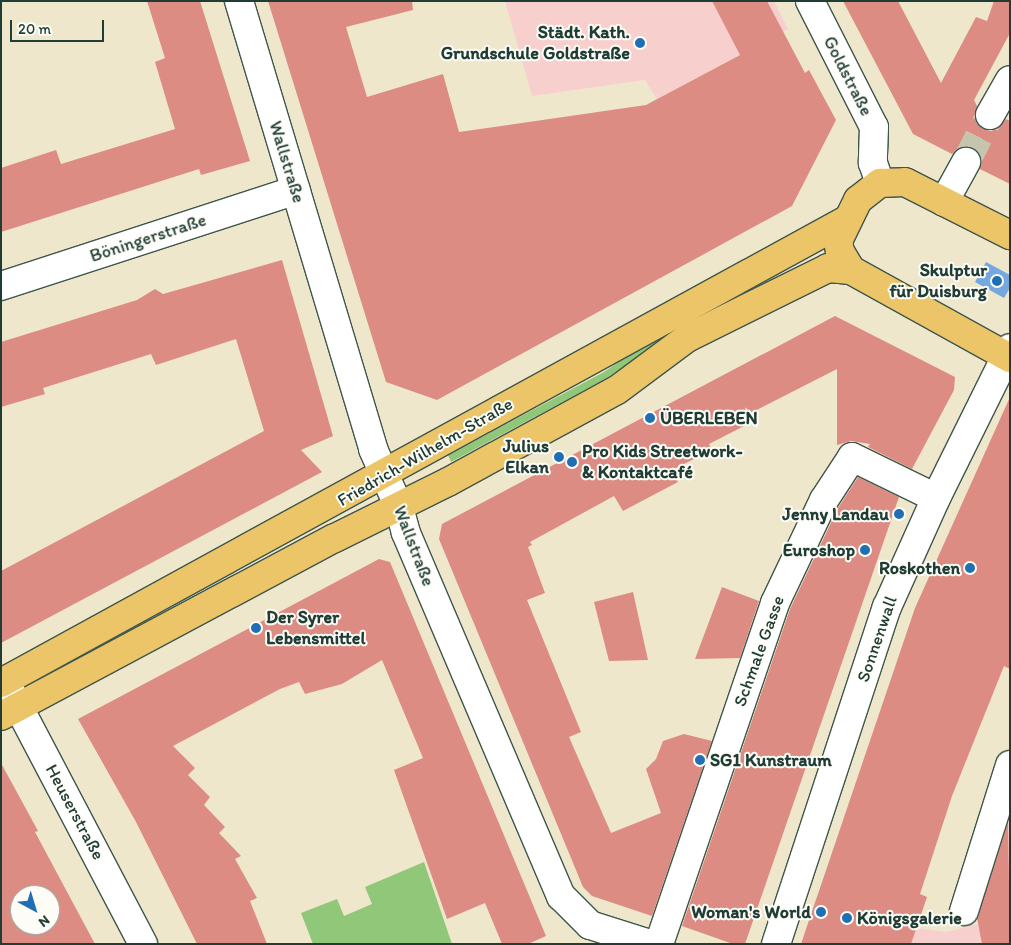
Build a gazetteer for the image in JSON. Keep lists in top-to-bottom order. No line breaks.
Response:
{"streets":{"main road":["Friedrich-Wilhelm-Straße"],"street":["Goldstraße","Wallstraße","Böningerstraße","Sonnenwall","Schmale Gasse","Heuserstraße"]},"crossings":[["Wallstraße","Böningerstraße"],["Wallstraße","Friedrich-Wilhelm-Straße"],["Friedrich-Wilhelm-Straße","Heuserstraße"],["Sonnenwall","Schmale Gasse"]],"places":["Städt. Kath. Grundschule Goldstraße","Skulptur für Duisburg","ÜBERLEBEN","Julius Elkan","Pro Kids Streetwork- & Kontaktcafé","Jenny Landau","Euroshop","Roskothen","Der Syrer Lebensmittel","SG1 Kunstraum","Woman's World","Königsgalerie"],"scale_bar":"20 m","north":"bottom right"}
